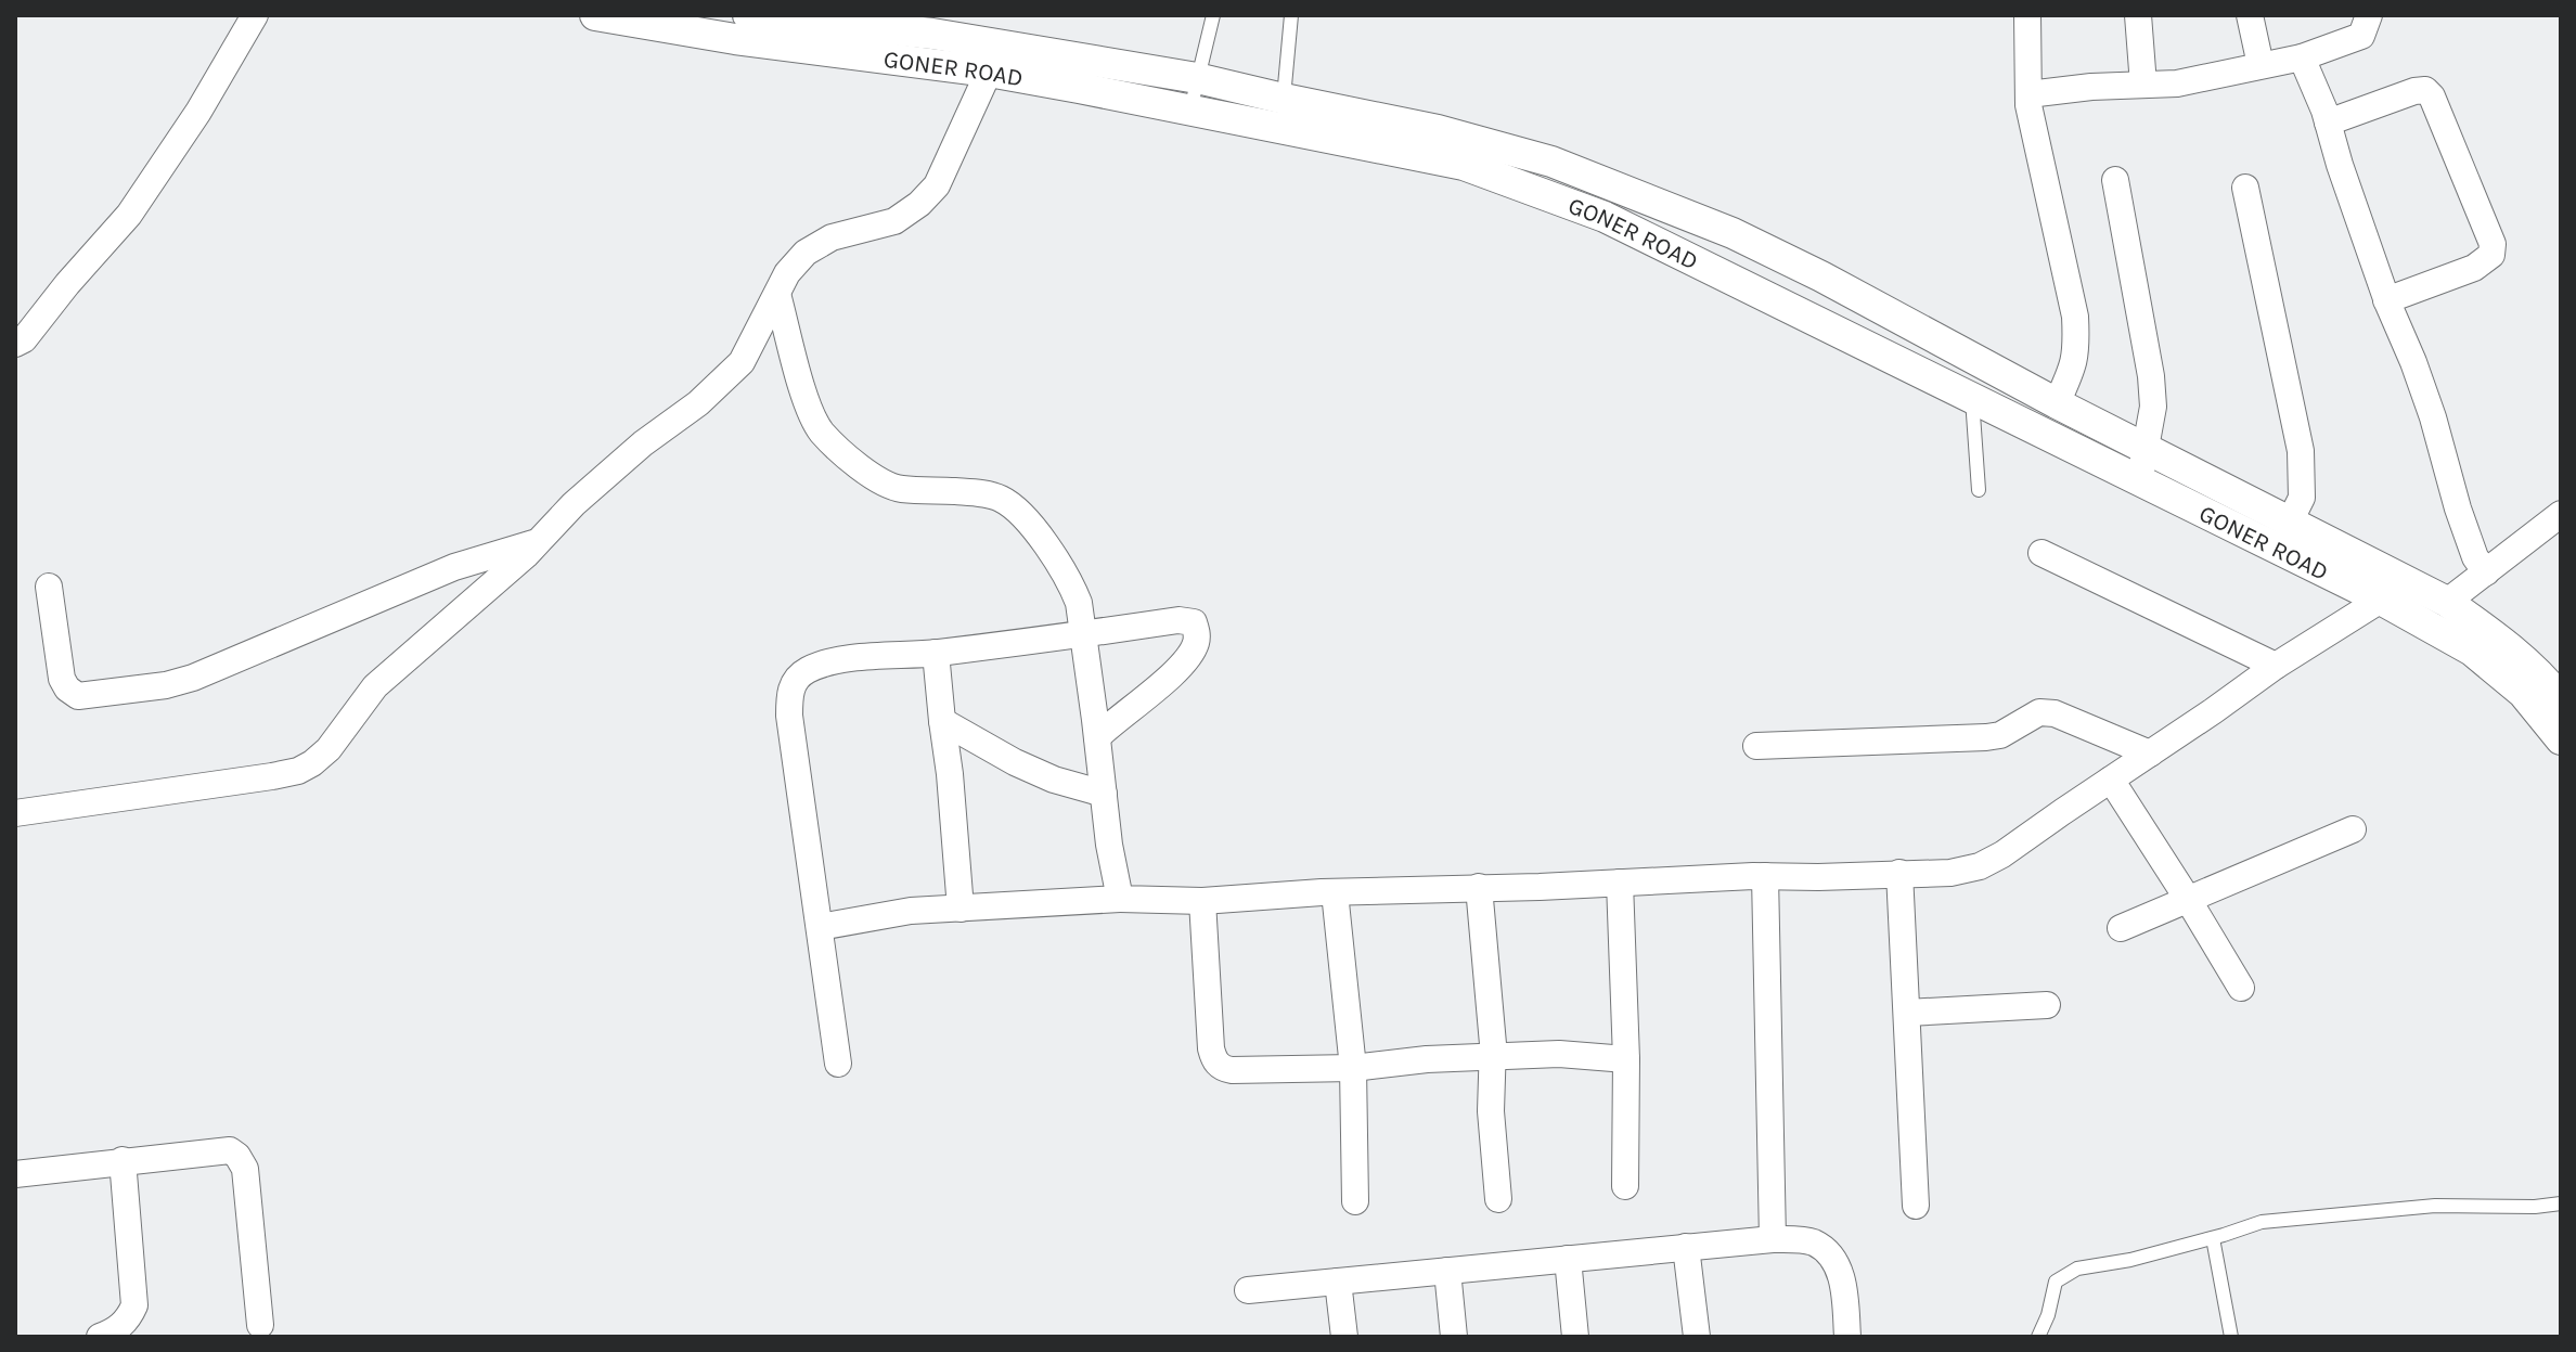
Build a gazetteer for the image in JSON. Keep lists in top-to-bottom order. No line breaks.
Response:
{"streets":{"street":["GONER ROAD"]}}
